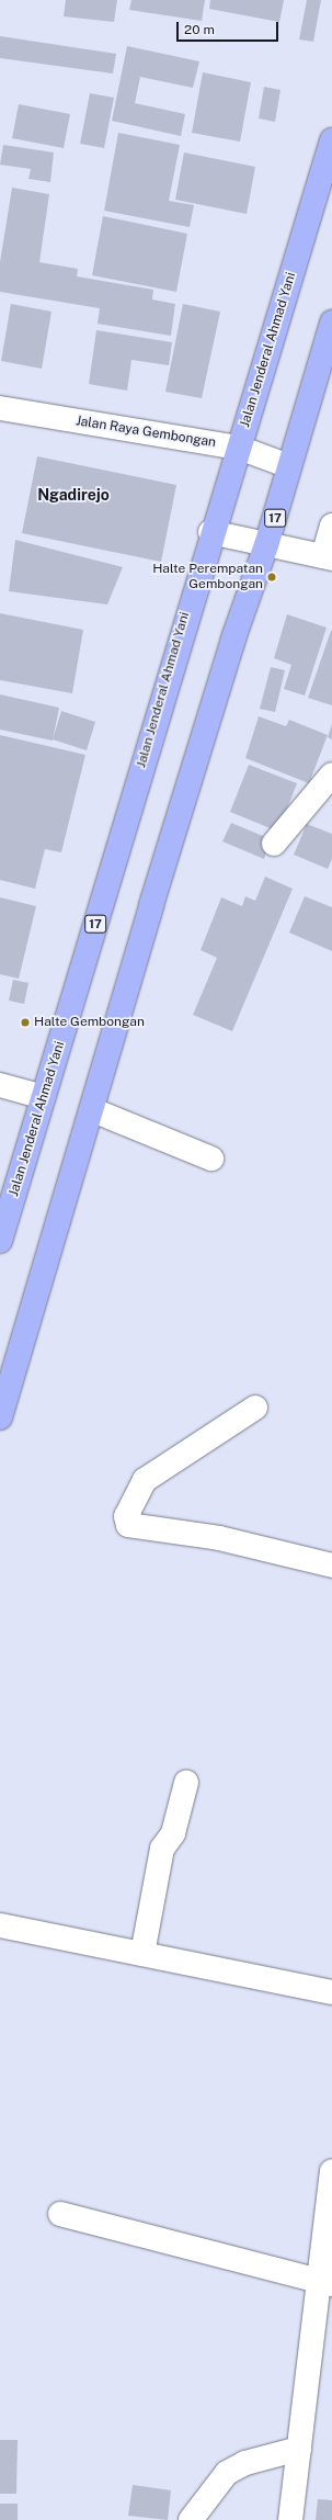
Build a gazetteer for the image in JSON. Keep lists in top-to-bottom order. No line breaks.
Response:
{"streets":{"highway":["Jalan Jenderal Ahmad Yani","17"],"street":["Jalan Raya Gembongan"]},"crossings":[["Jalan Jenderal Ahmad Yani","Jalan Raya Gembongan"],["Jalan Raya Gembongan","17"]],"districts":["Ngadirejo"],"places":["Halte Perempatan Gembongan","Halte Gembongan"],"scale_bar":"20 m"}
